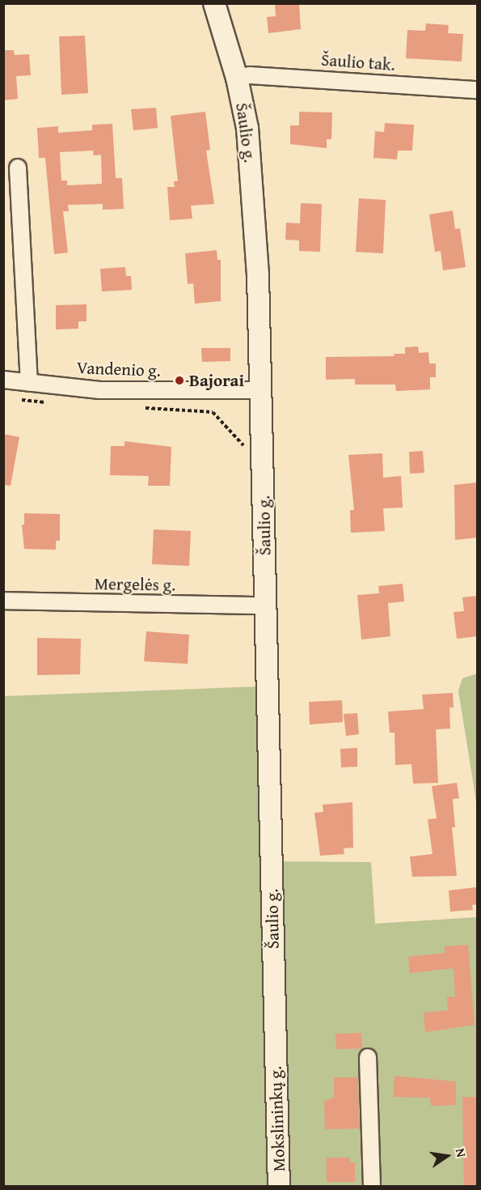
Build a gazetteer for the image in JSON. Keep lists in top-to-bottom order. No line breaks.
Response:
{"streets":{"street":["Šaulio tak.","Šaulio g.","Vandenio g.","Mergelės g.","Mokslininkų g."]},"crossings":[["Šaulio tak.","Šaulio g."],["Šaulio g.","Vandenio g."],["Šaulio g.","Mergelės g."],["Šaulio g.","Mokslininkų g."]],"places":["Bajorai"],"north":"right"}
